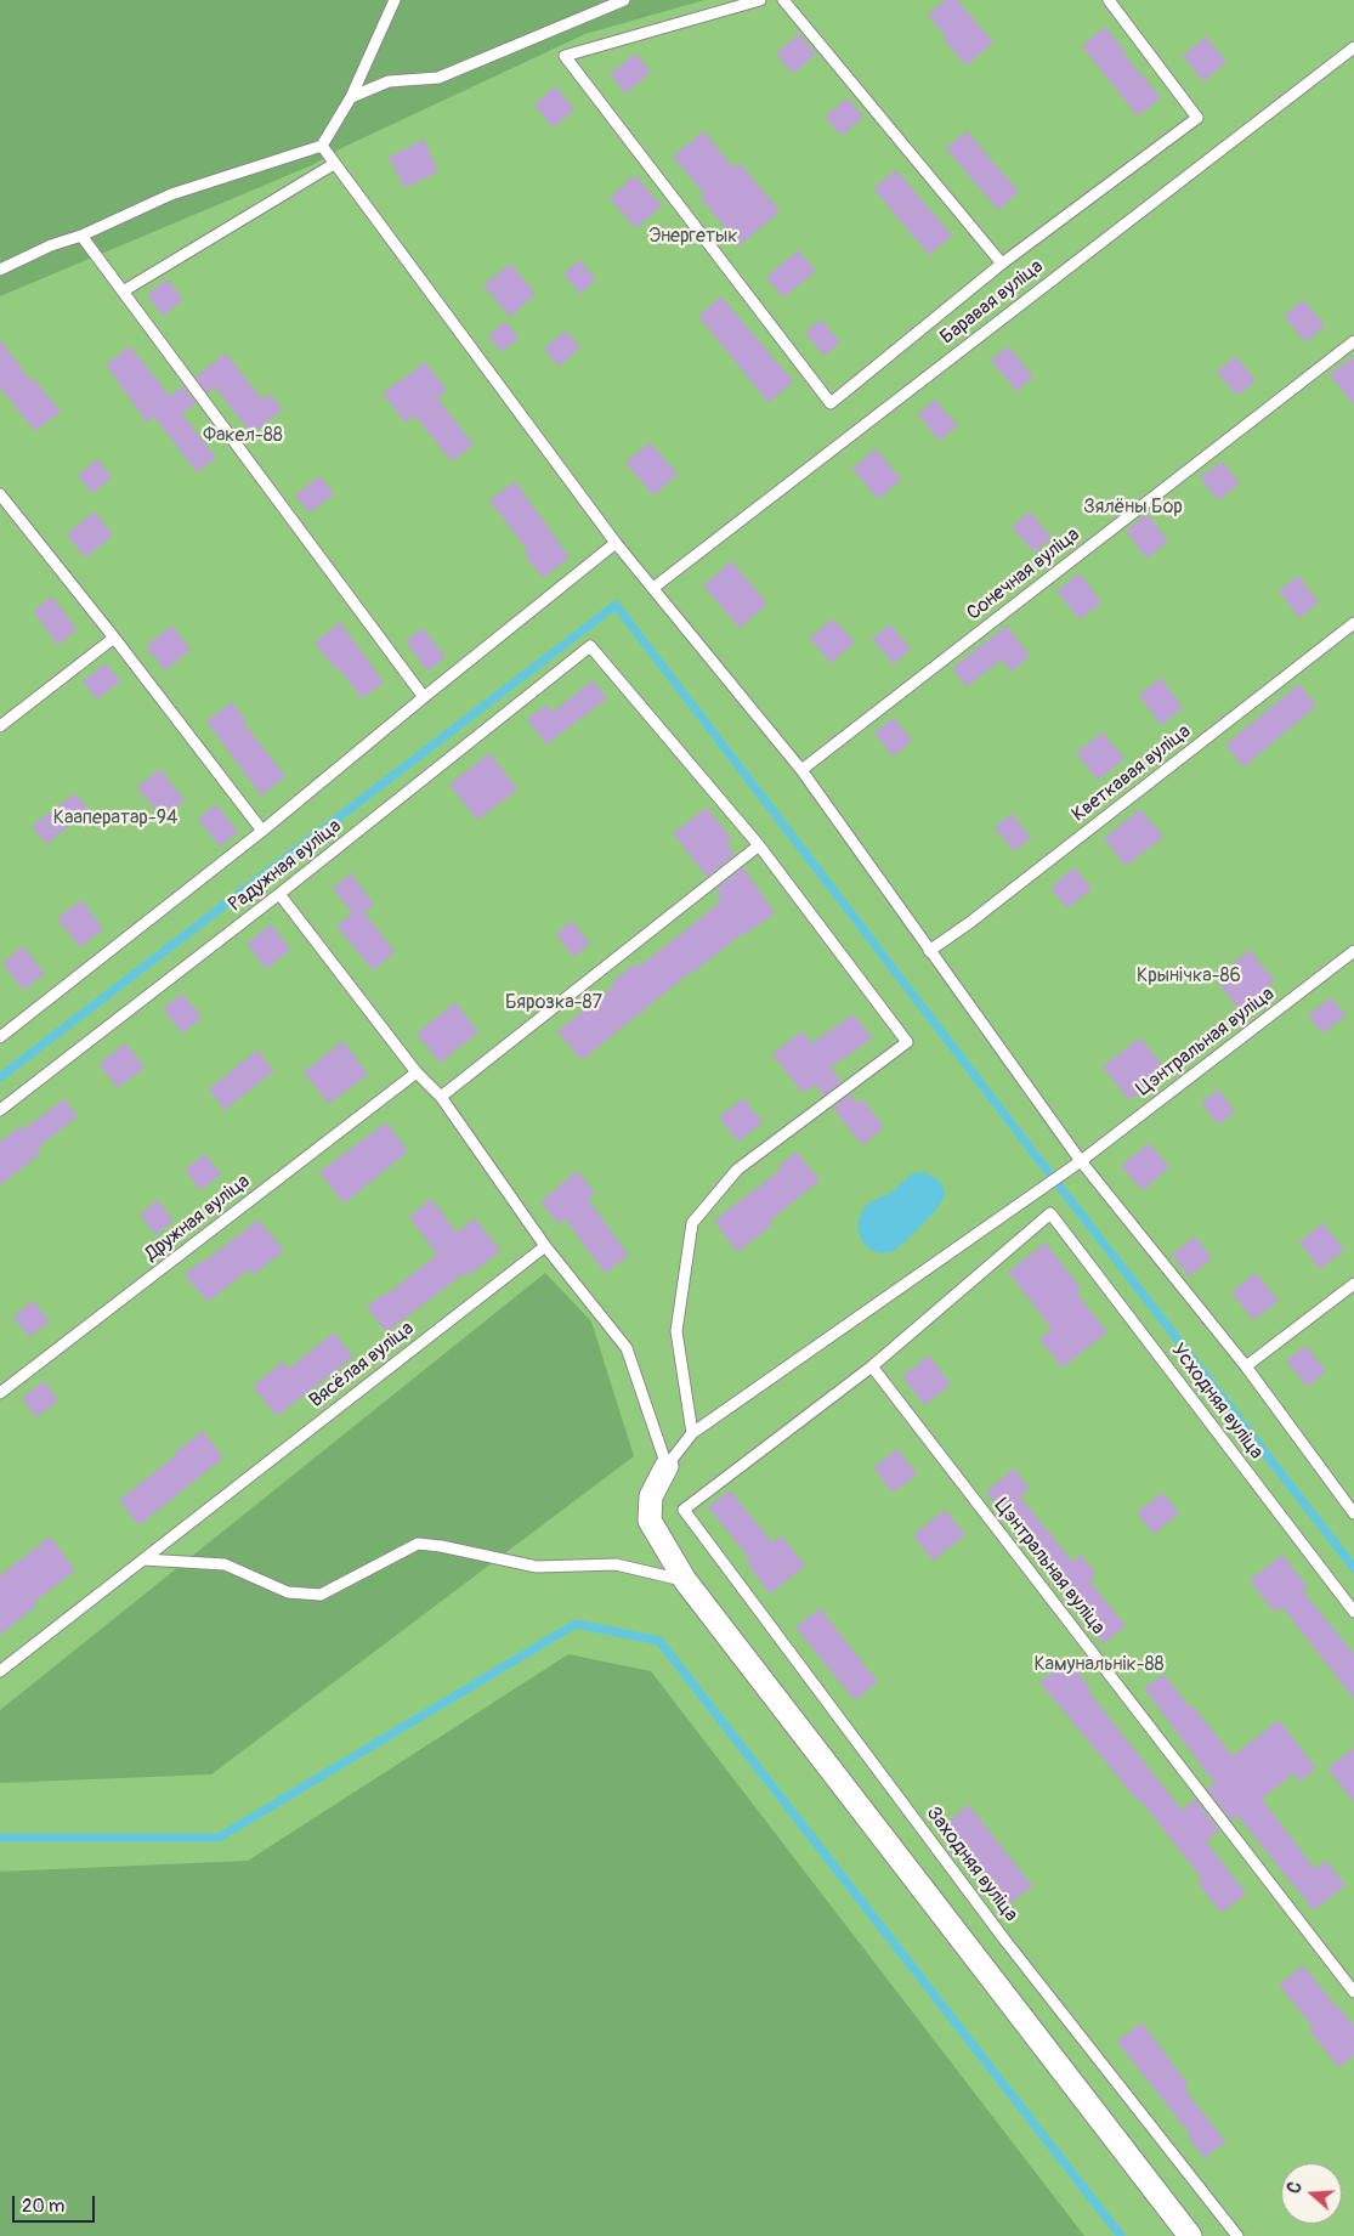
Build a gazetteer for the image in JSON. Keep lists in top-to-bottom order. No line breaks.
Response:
{"streets":{"lane":["Баравая вуліца","Сонечная вуліца","Кветкавая вуліца","Радужная вуліца","Цэнтральная вуліца","Дружная вуліца","Вясёлая вуліца","Усходняя вуліца","Заходняя вуліца"]},"crossings":[["Цэнтральная вуліца","Усходняя вуліца"],["Цэнтральная вуліца","Заходняя вуліца"],["Усходняя вуліца","Заходняя вуліца"]],"parks":["Энергетык","Факел-88","Зялёны Бор","Кааператар-94","Крынічка-86","Бярозка-87","Камунальнік-88"],"scale_bar":"20 m","north":"left"}
